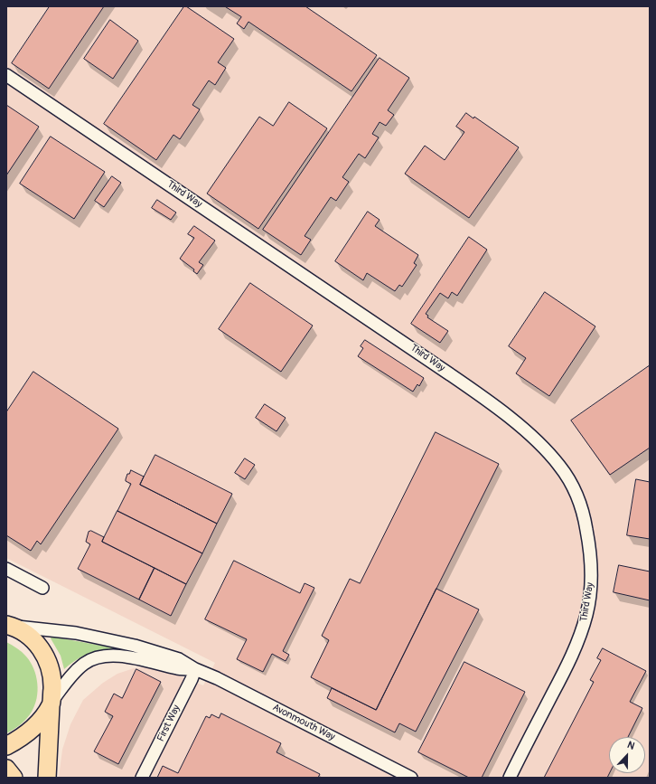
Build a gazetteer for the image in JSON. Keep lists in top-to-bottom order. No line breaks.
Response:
{"streets":{"street":["Third Way","Avonmouth Way","First Way"]},"crossings":[["Avonmouth Way","First Way"]],"north":"top"}
